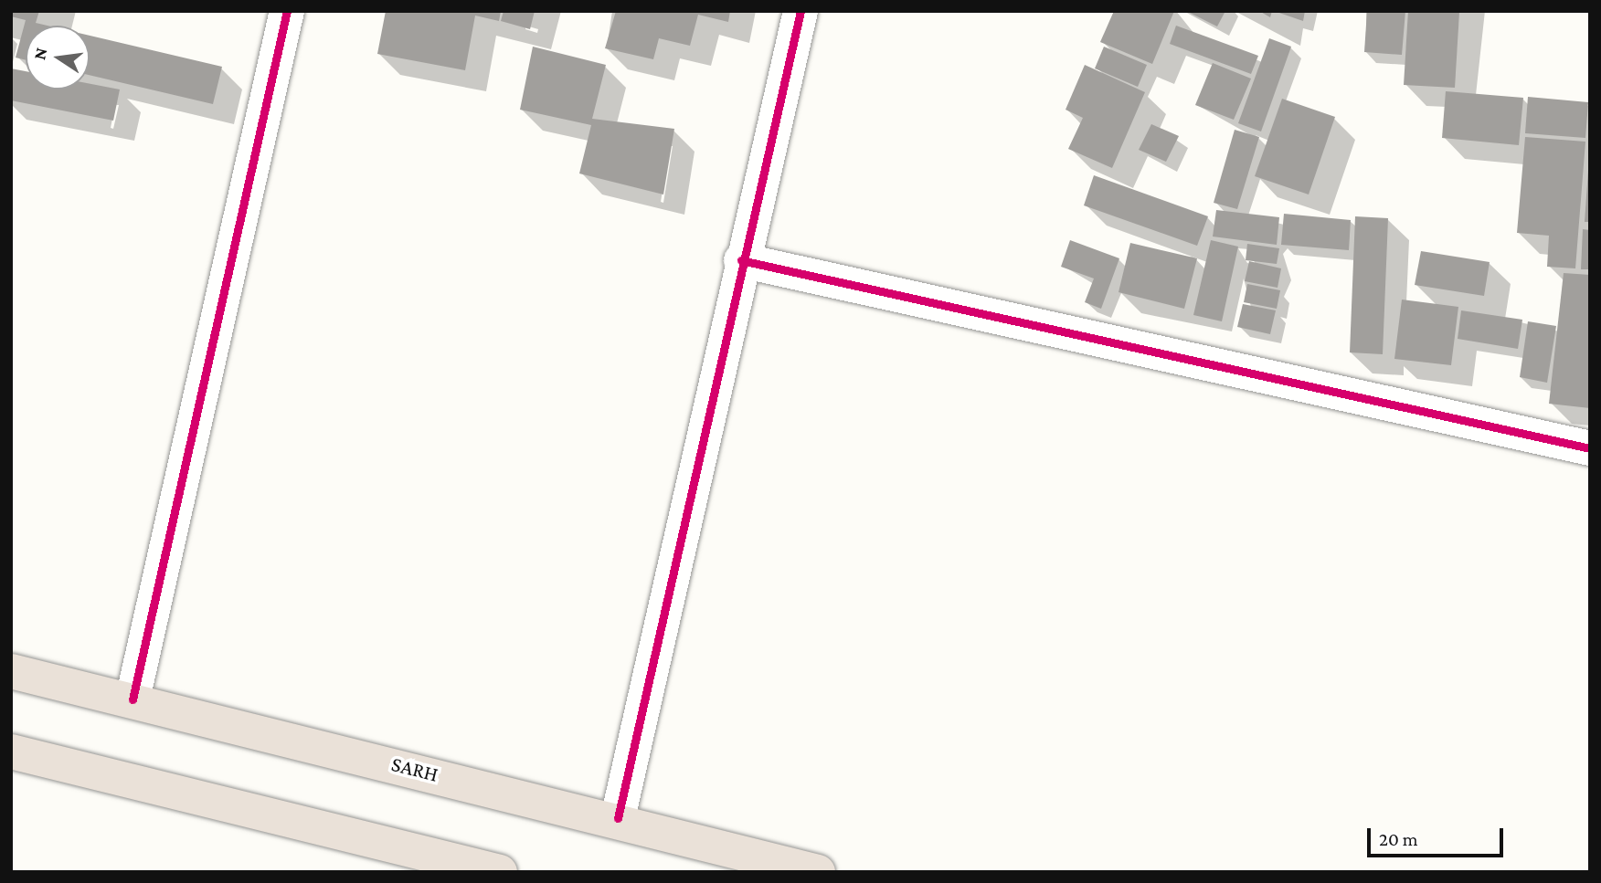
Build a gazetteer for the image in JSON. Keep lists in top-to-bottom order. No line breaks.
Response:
{"streets":{"highway":["SARH"]},"scale_bar":"20 m","north":"left"}
